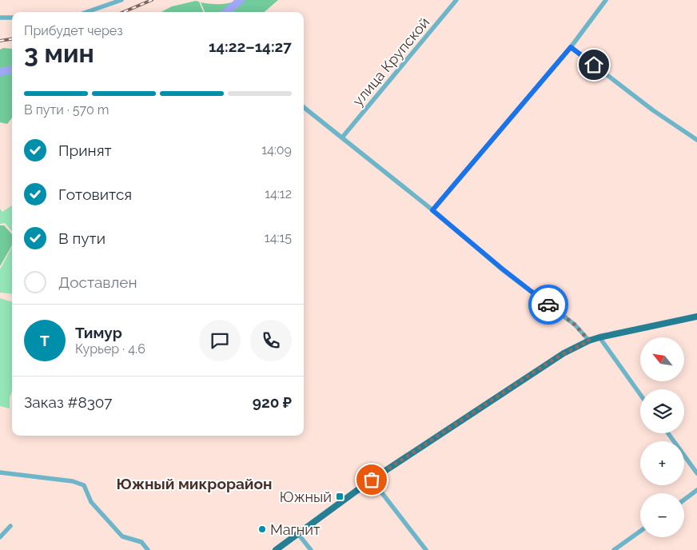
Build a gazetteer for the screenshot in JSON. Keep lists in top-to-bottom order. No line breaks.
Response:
{"streets":{"street":["улица Крупской"]},"districts":["Южный микрорайон"],"places":{"transit":["Южный"],"other":["Магнит"]},"north":"top left","page":{"heading":["3 мин","Прибудет через","14:22–14:27"],"panel":["Тимур","Курьер · 4.6","Заказ #8307","920 ₽"],"bar":"В пути · 570 m","list":[["Принят","14:09"],["Готовится","14:12"],["В пути","14:15"],"Доставлен"],"round":"Т","map_buttons":["+","−"]}}
